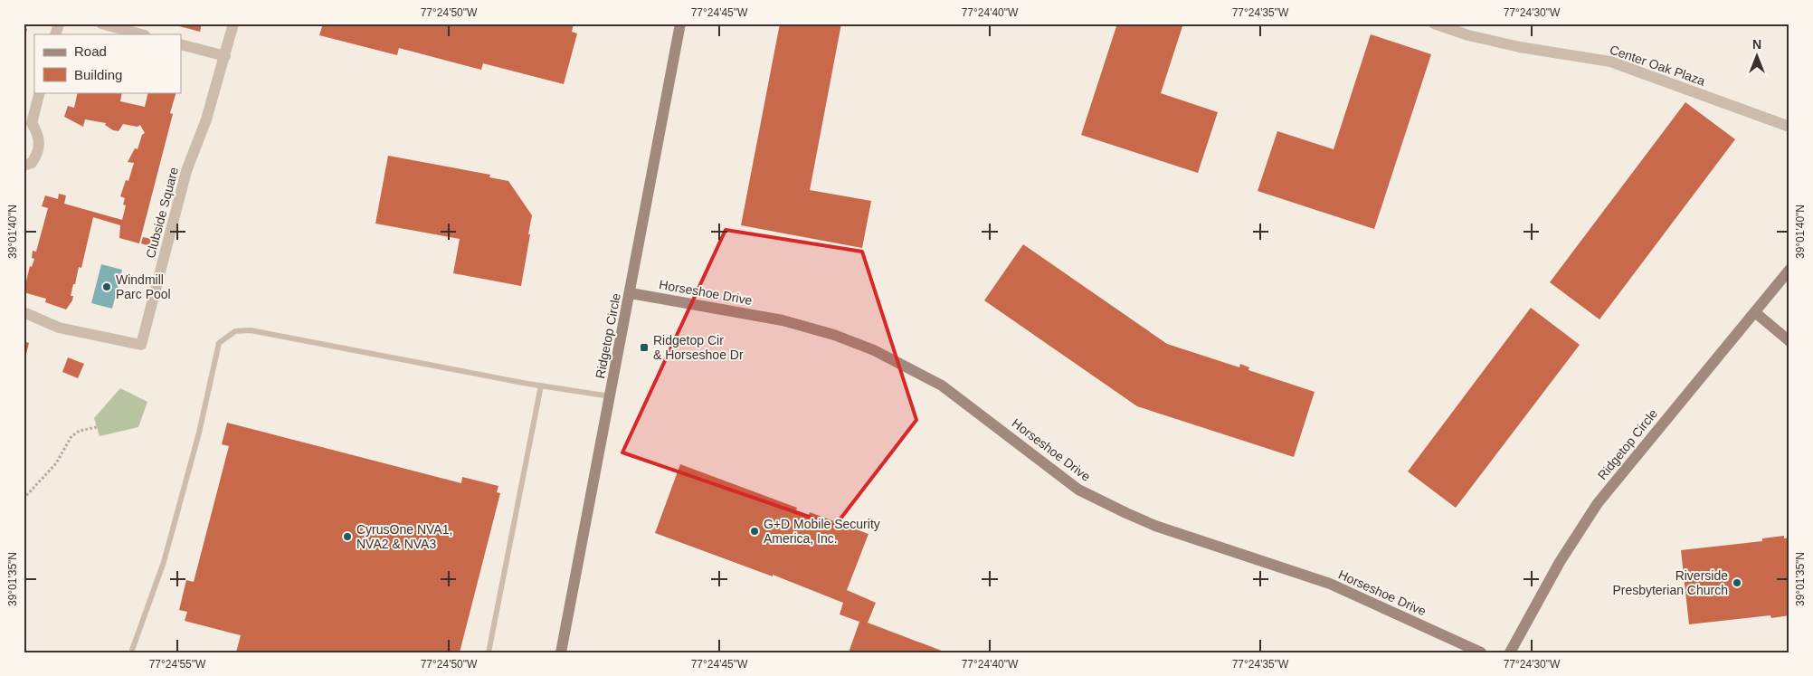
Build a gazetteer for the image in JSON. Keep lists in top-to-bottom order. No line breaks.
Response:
{"streets":{"street":["Center Oak Plaza","Clubside Square","Horseshoe Drive","Ridgetop Circle"]},"crossings":[["Horseshoe Drive","Ridgetop Circle"]],"places":{"other":["Windmill Parc Pool","G+D Mobile Security America, Inc.","CyrusOne NVA1, NVA2 & NVA3","Riverside Presbyterian Church"],"transit":["Ridgetop Cir & Horseshoe Dr"]},"legend":["Road","Building"],"north":"top","coordinates":["77°24'50\"W","77°24'45\"W","77°24'40\"W","77°24'35\"W","77°24'30\"W","39°01'40\"N","39°01'35\"N","77°24'55\"W"]}
